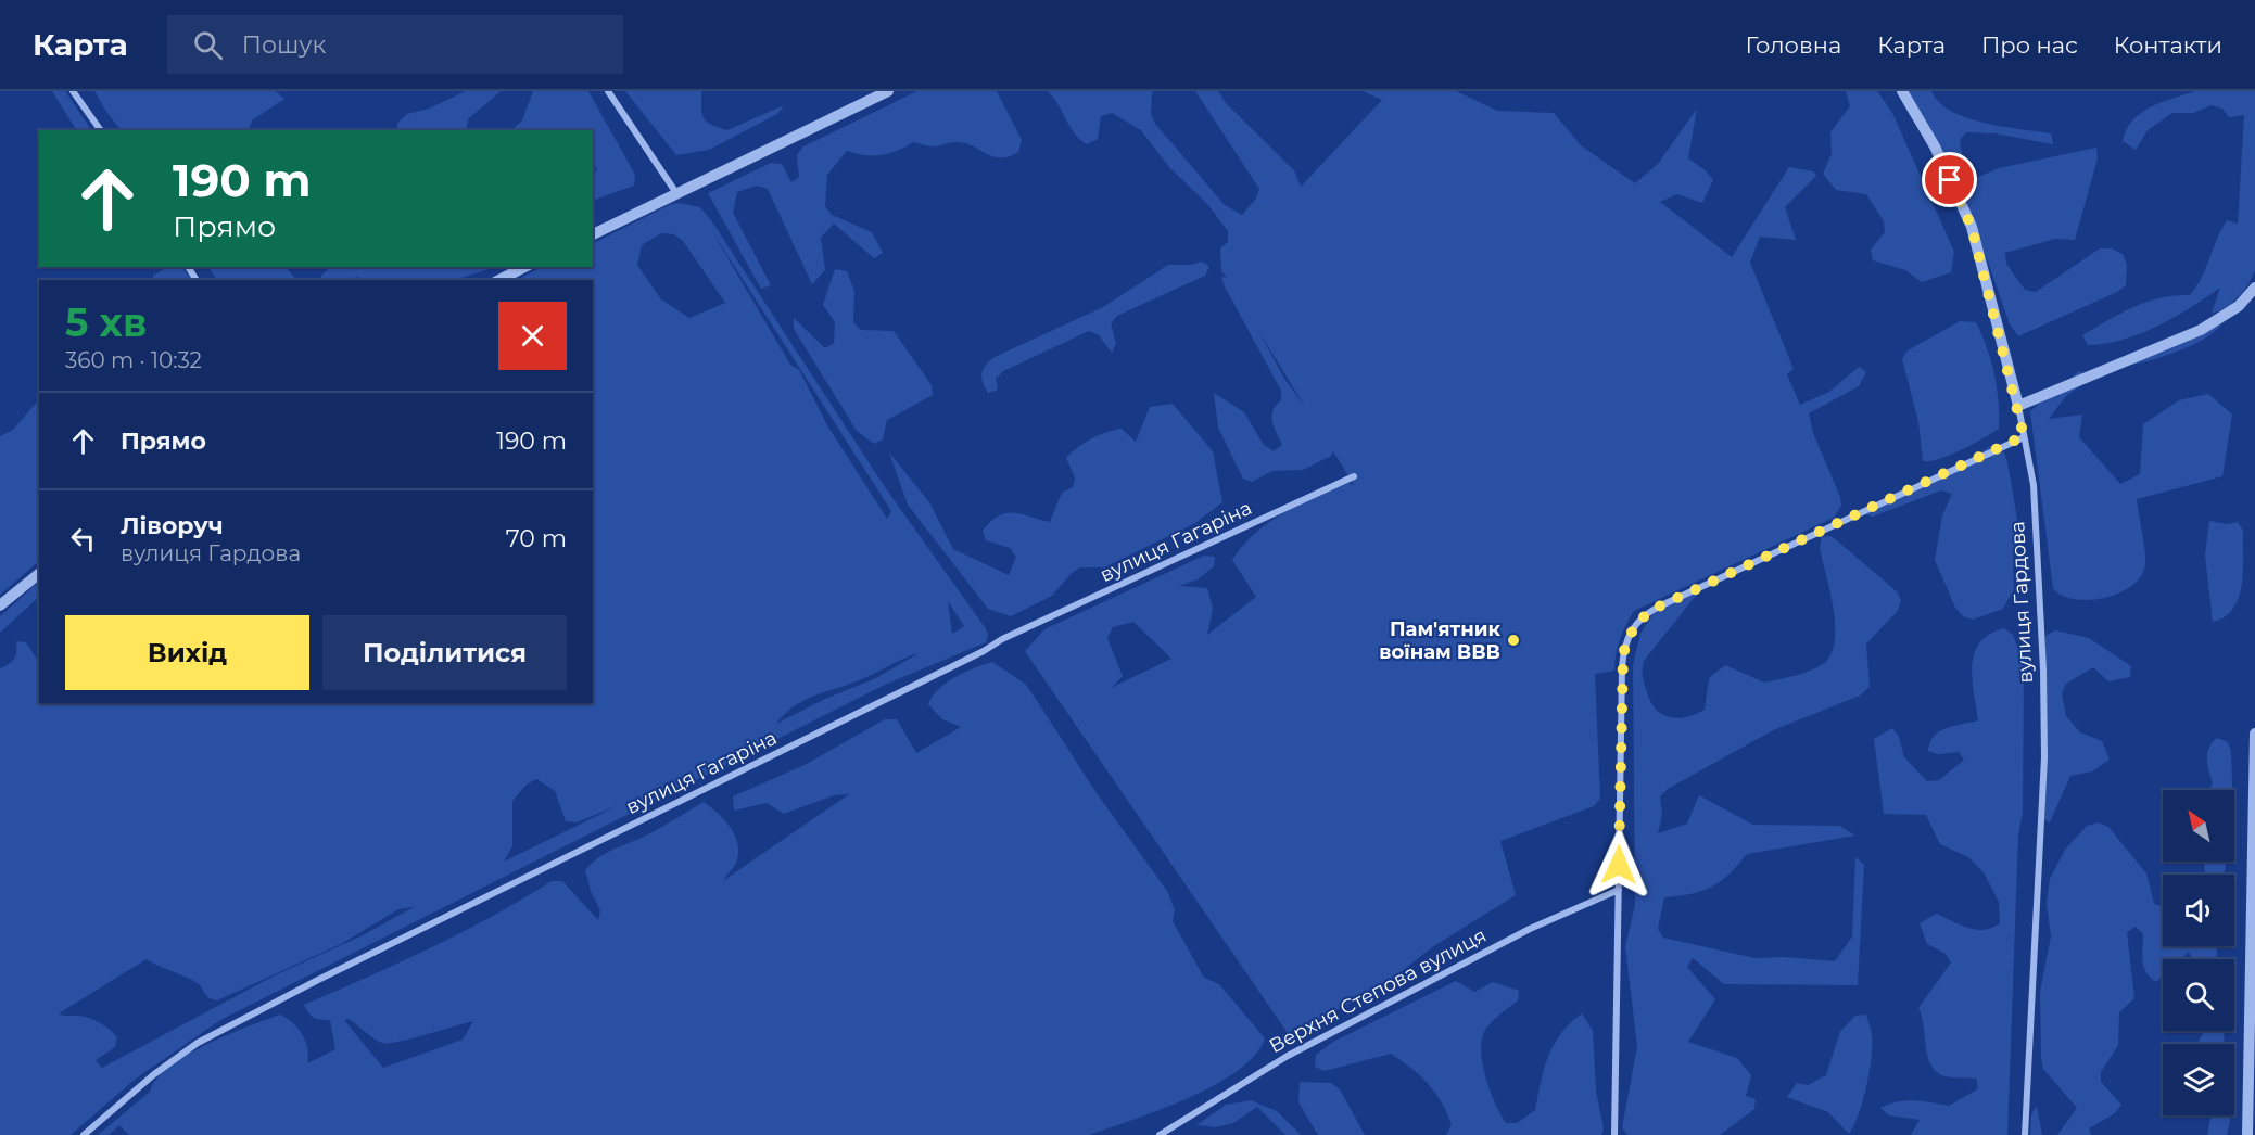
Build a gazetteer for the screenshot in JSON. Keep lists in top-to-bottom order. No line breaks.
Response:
{"streets":{"street":["вулиця Гагаріна","вулиця Гардова","Верхня Степова вулиця"]},"places":["Пам'ятник воїнам ВВВ"],"north":"top left","page":{"header":"Карта","search":"Пошук","nav":["Головна","Карта","Про нас","Контакти"],"turn":["190 m","Прямо"],"heading":["5 хв","360 m · 10:32"],"list":[{"name":"Прямо","value":"190 m"},{"name":"Ліворуч","note":"вулиця Гардова","value":"70 m"}],"buttons":["Вихід","Поділитися"]}}
